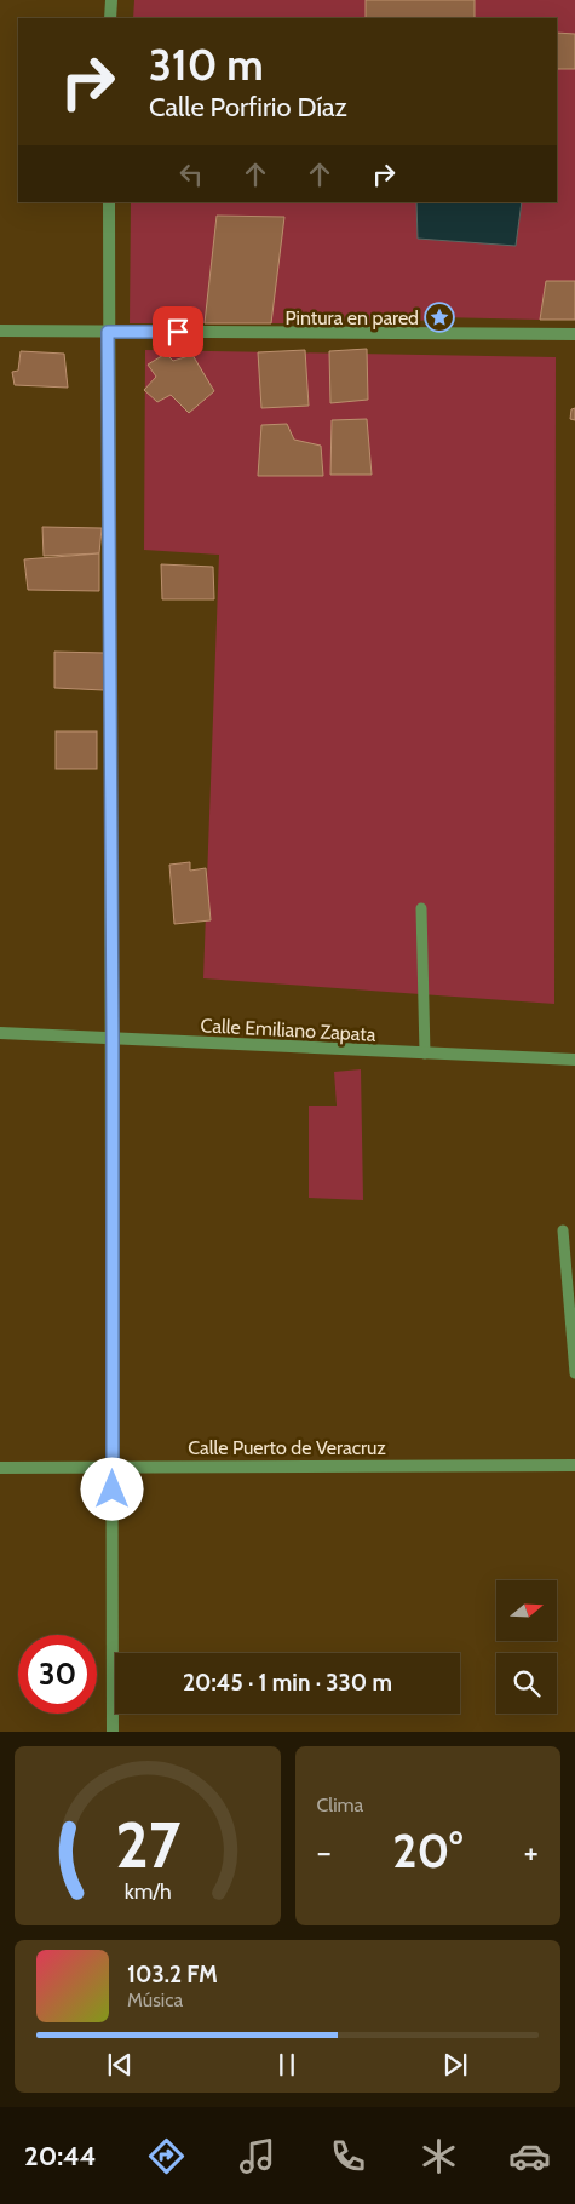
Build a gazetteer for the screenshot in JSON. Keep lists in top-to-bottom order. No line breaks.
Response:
{"streets":{"street":["Calle Emiliano Zapata","Calle Puerto de Veracruz"]},"places":{"place":["Pintura en pared"]},"north":"right","page":{"turn":["310 m","Calle Porfirio Díaz"],"limit":"30","trip":"20:45 · 1 min · 330 m","tile":"Clima","heat":["−","20°","+"],"song":["103.2 FM","Música"],"tabs":"20:44","gauge":["27","km/h"]}}
